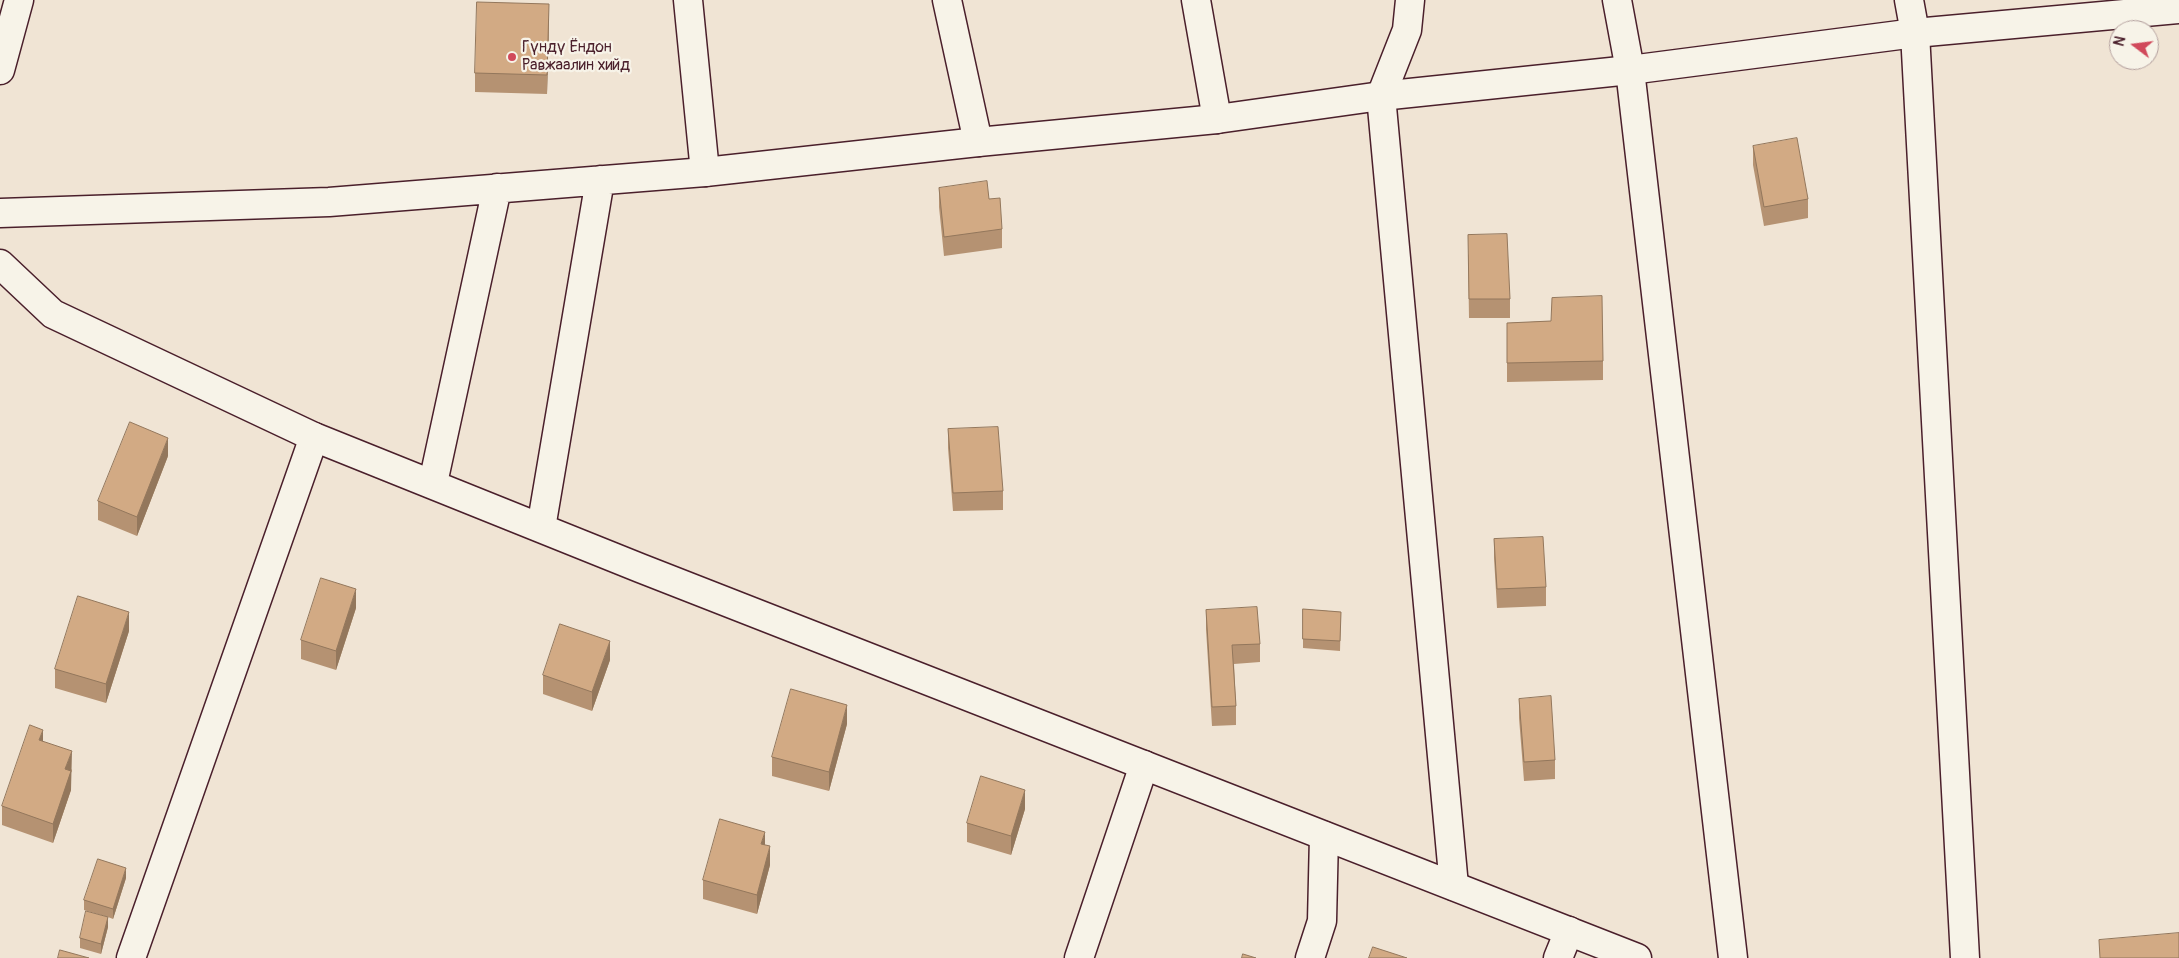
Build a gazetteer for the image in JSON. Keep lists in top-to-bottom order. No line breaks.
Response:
{"places":["Гүндү Ёндон Равжаалин хийд"],"north":"left"}
